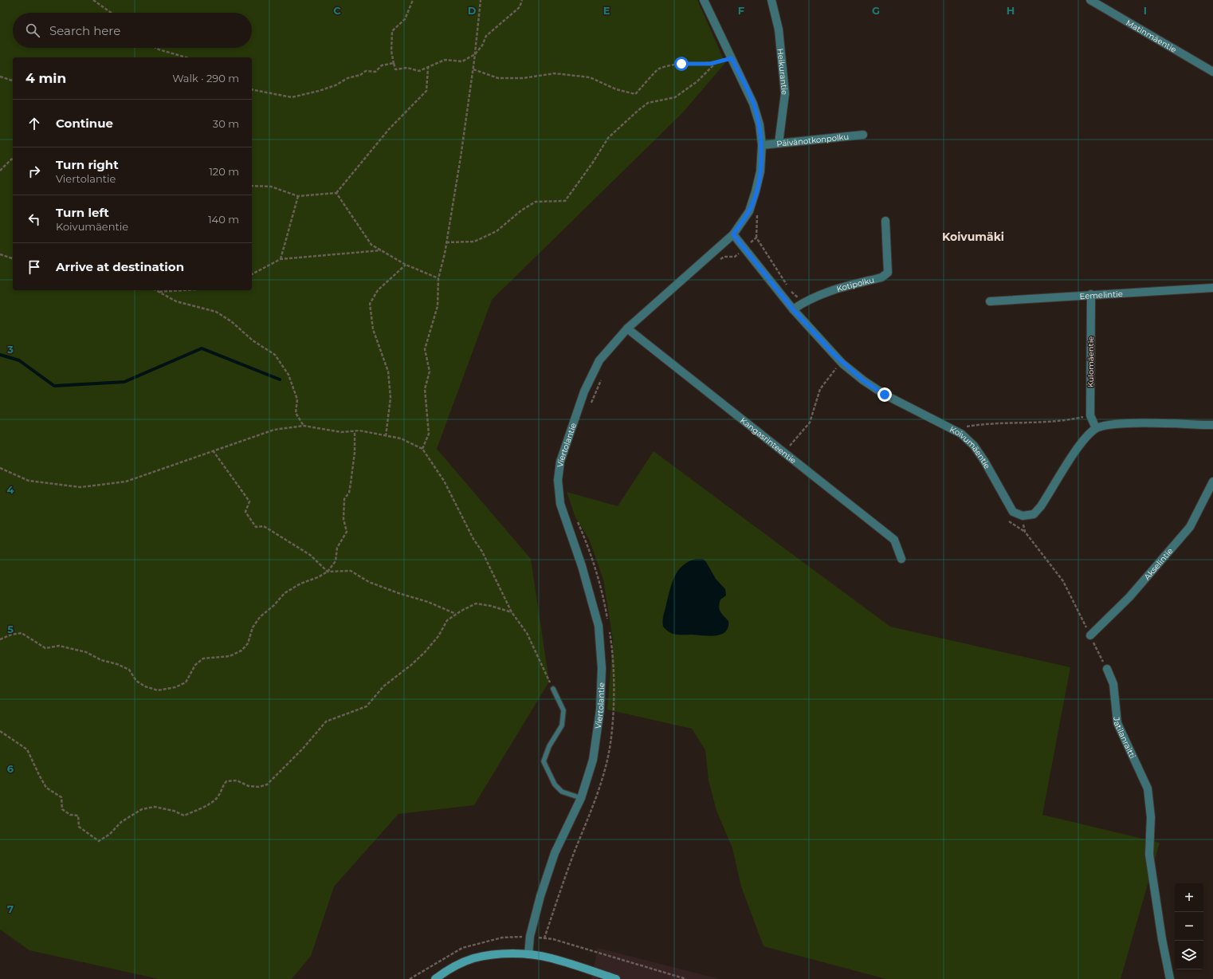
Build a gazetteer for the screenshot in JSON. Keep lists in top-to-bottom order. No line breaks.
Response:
{"streets":{"street":["Matinmäentie","Heikurantie","Päivänotkonpolku","Kotipolku","Eemelintie","Kulomäentie","Kangasrinteentie","Viertolantie","Koivumäentie","Akselintie","Jatilanraitti"]},"crossings":[["Heikurantie","Päivänotkonpolku"],["Päivänotkonpolku","Viertolantie"],["Kotipolku","Koivumäentie"],["Eemelintie","Kulomäentie"],["Kangasrinteentie","Viertolantie"],["Viertolantie","Koivumäentie"]],"districts":["Koivumäki"],"page":{"search":"Search here","heading":["4 min","Walk · 290 m"],"list":[["Continue","30 m"],["Turn right","Viertolantie","120 m"],["Turn left","Koivumäentie","140 m"],"Arrive at destination"],"map_buttons":["+","−"]},"grid":{"columns":["C","D","E","F","G","H","I"],"rows":["3","4","5","6","7"]}}
